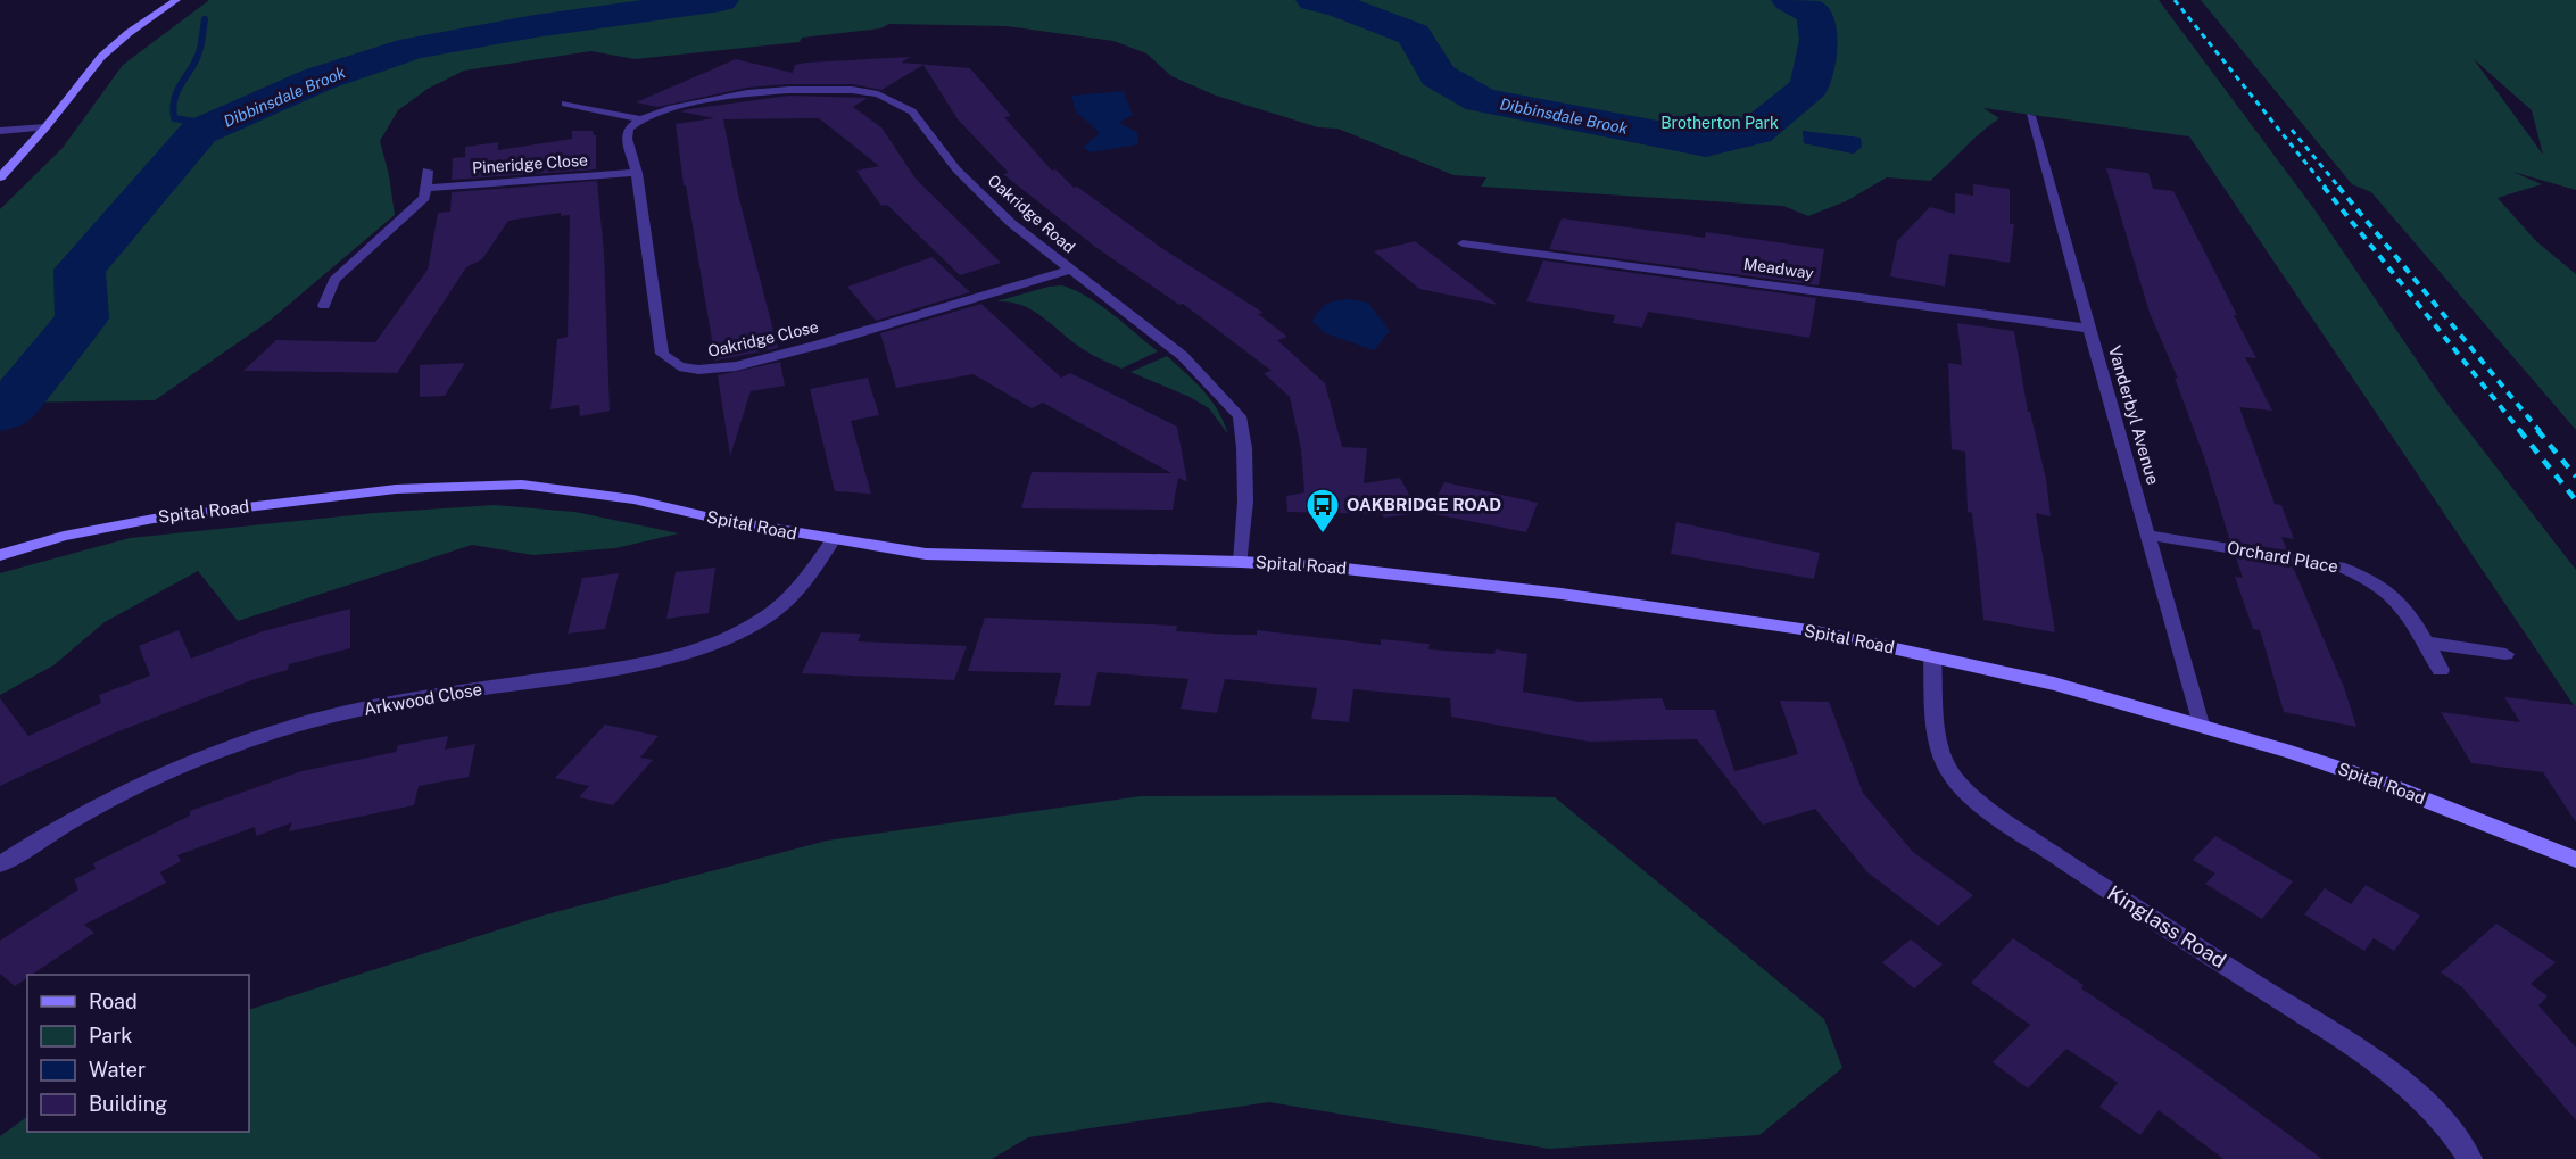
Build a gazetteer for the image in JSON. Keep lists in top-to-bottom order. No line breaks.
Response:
{"streets":{"main road":["Spital Road"],"street":["Pineridge Close","Oakridge Road","Meadway","Oakridge Close","Vanderbyl Avenue","Orchard Place","Arkwood Close","Kinglass Road"]},"crossings":[["Pineridge Close","Oakridge Close"],["Oakridge Road","Oakridge Close"],["Oakridge Road","Spital Road"],["Meadway","Vanderbyl Avenue"],["Vanderbyl Avenue","Spital Road"],["Vanderbyl Avenue","Orchard Place"],["Spital Road","Arkwood Close"],["Spital Road","Kinglass Road"]],"water":["Dibbinsdale Brook"],"parks":["Brotherton Park"],"places":{"bus stop":["OAKBRIDGE ROAD"]},"legend":["Road","Park","Water","Building"]}
